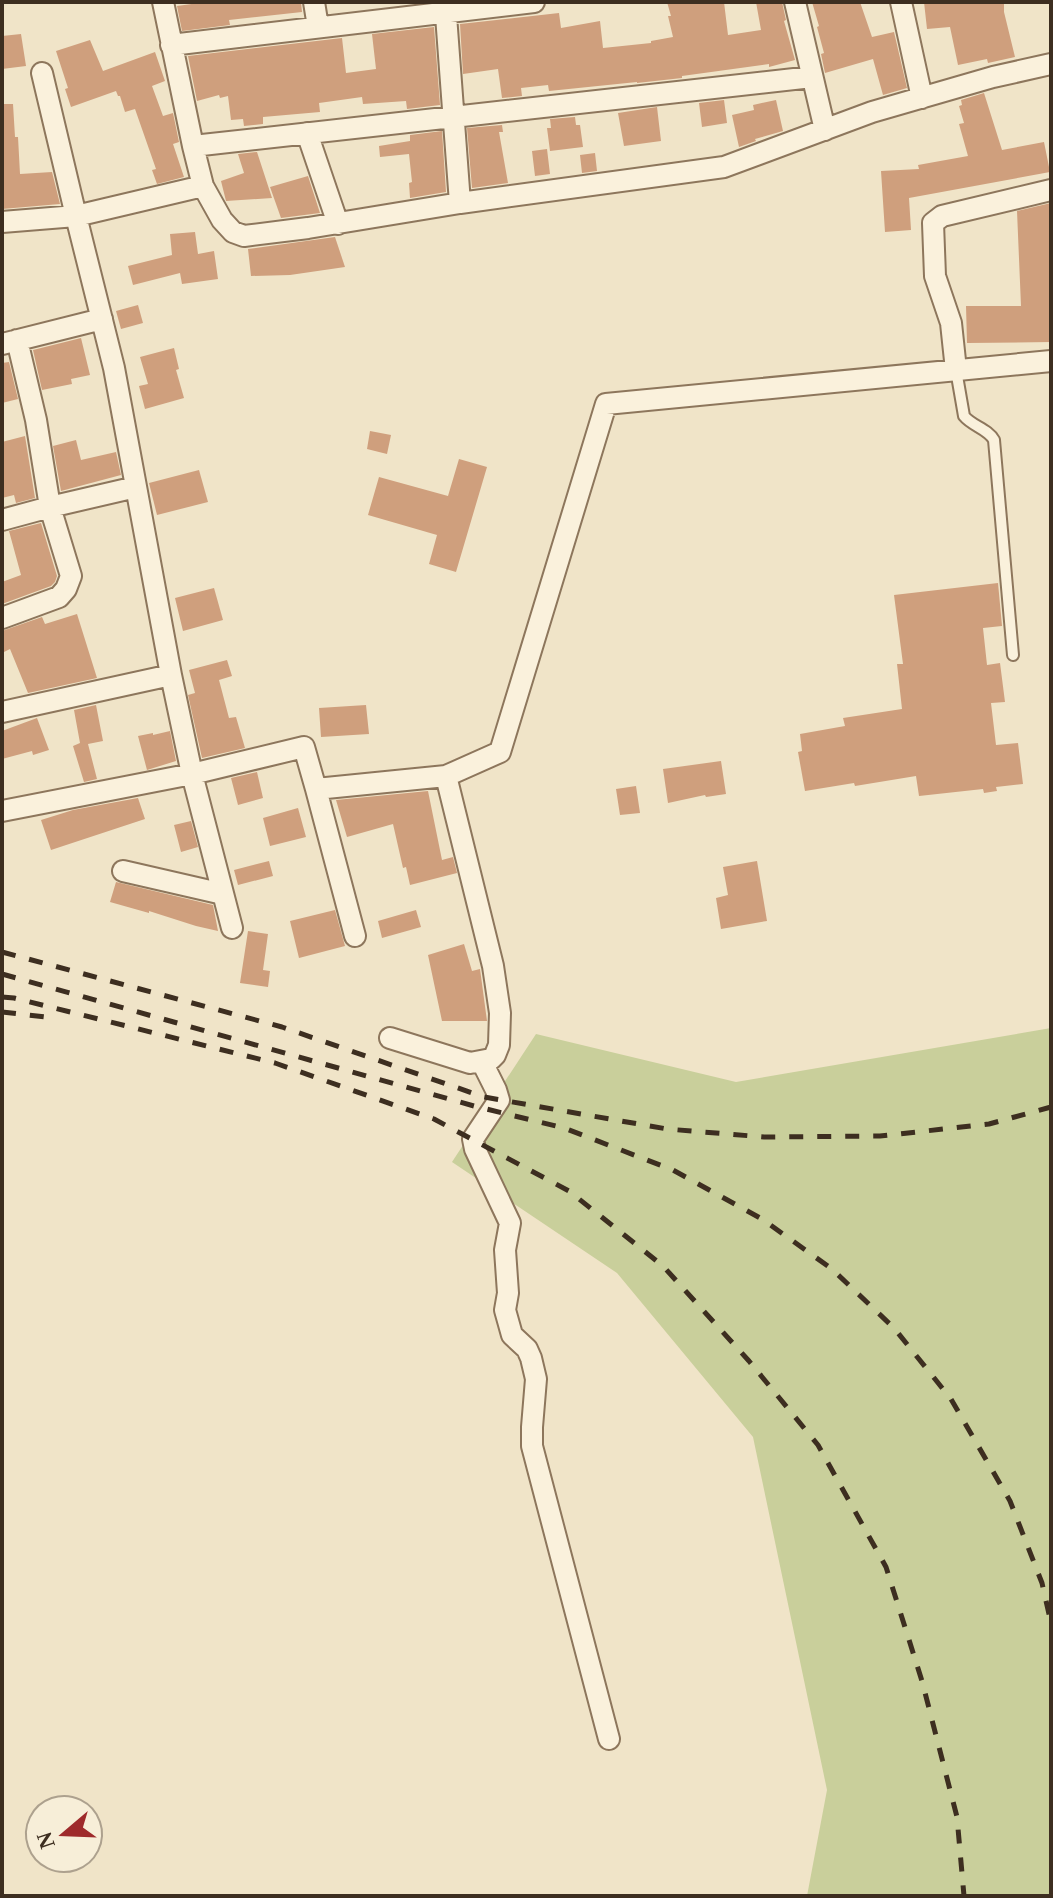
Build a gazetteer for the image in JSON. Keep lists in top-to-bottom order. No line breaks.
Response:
{"north":"left"}
